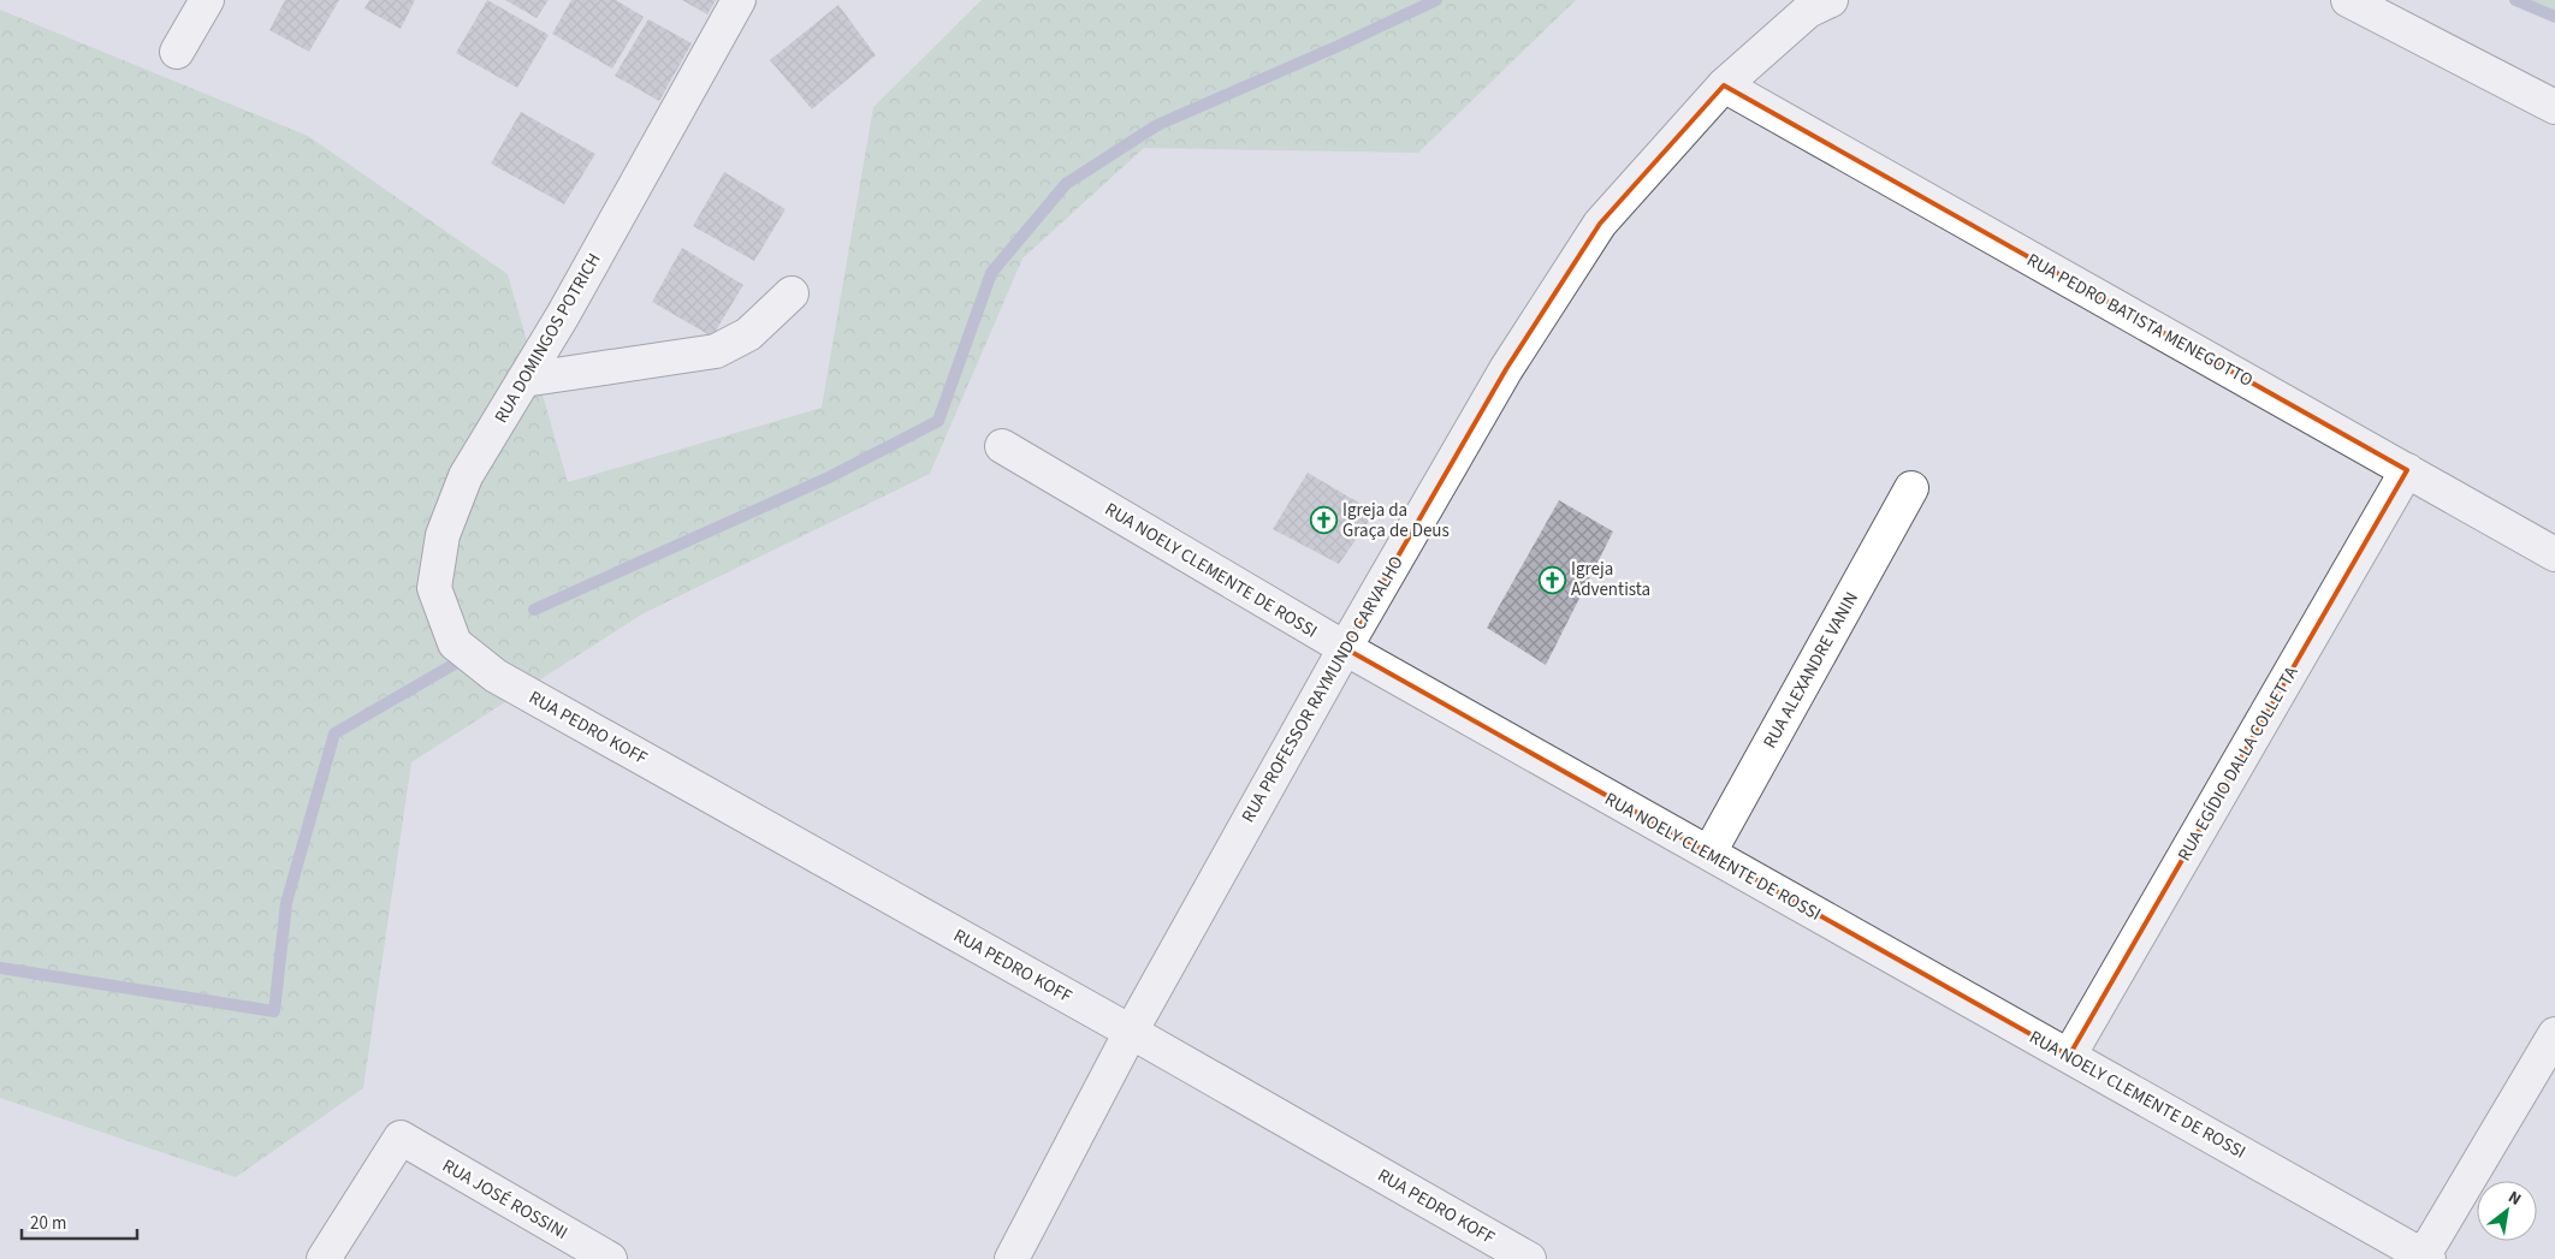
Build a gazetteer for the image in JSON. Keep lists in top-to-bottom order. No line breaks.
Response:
{"streets":{"street":["RUA PEDRO BATISTA MENEGOTTO","RUA DOMINGOS POTRICH","RUA NOELY CLEMENTE DE ROSSI","RUA ALEXANDRE VANIN","RUA PROFESSOR RAYMUNDO CARVALHO","RUA PEDRO KOFF","RUA EGÍDIO DALLA COLLETTA","RUA JOSÉ ROSSINI"]},"crossings":[["RUA PEDRO BATISTA MENEGOTTO","RUA PROFESSOR RAYMUNDO CARVALHO"],["RUA PEDRO BATISTA MENEGOTTO","RUA EGÍDIO DALLA COLLETTA"],["RUA DOMINGOS POTRICH","RUA PEDRO KOFF"],["RUA NOELY CLEMENTE DE ROSSI","RUA ALEXANDRE VANIN"],["RUA NOELY CLEMENTE DE ROSSI","RUA PROFESSOR RAYMUNDO CARVALHO"],["RUA NOELY CLEMENTE DE ROSSI","RUA EGÍDIO DALLA COLLETTA"],["RUA PROFESSOR RAYMUNDO CARVALHO","RUA PEDRO KOFF"]],"places":{"church":["Igreja da Graça de Deus","Igreja Adventista"]},"scale_bar":"20 m","north":"top right"}
